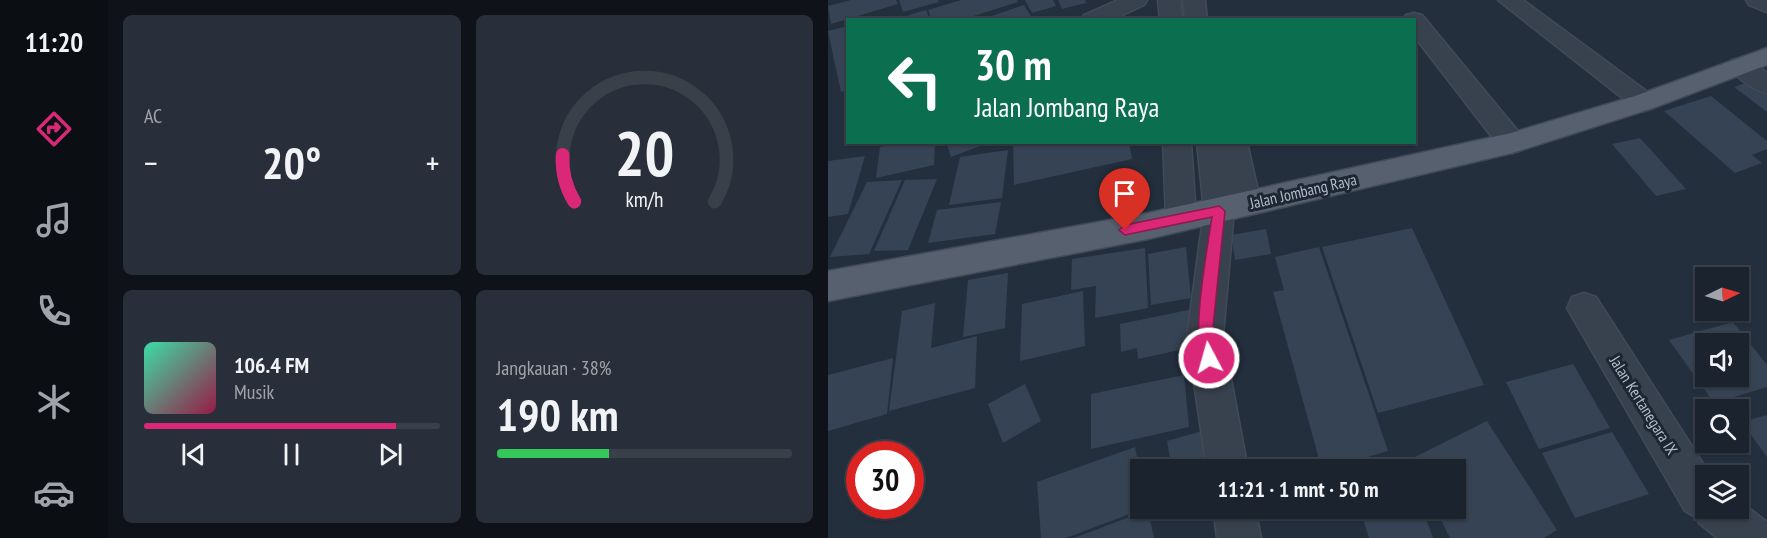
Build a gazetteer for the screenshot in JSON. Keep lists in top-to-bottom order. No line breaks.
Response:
{"streets":{"main road":["Jalan Jombang Raya"],"street":["Jalan Kertanegara IX"]},"north":"right","page":{"tabs":"11:20","tile":["AC",["Jangkauan · 38%","190 km"]],"turn":["30 m","Jalan Jombang Raya"],"heat":["−","20°","+"],"song":["106.4 FM","Musik"],"limit":"30","trip":"11:21 · 1 mnt · 50 m","gauge":["20","km/h"]}}
